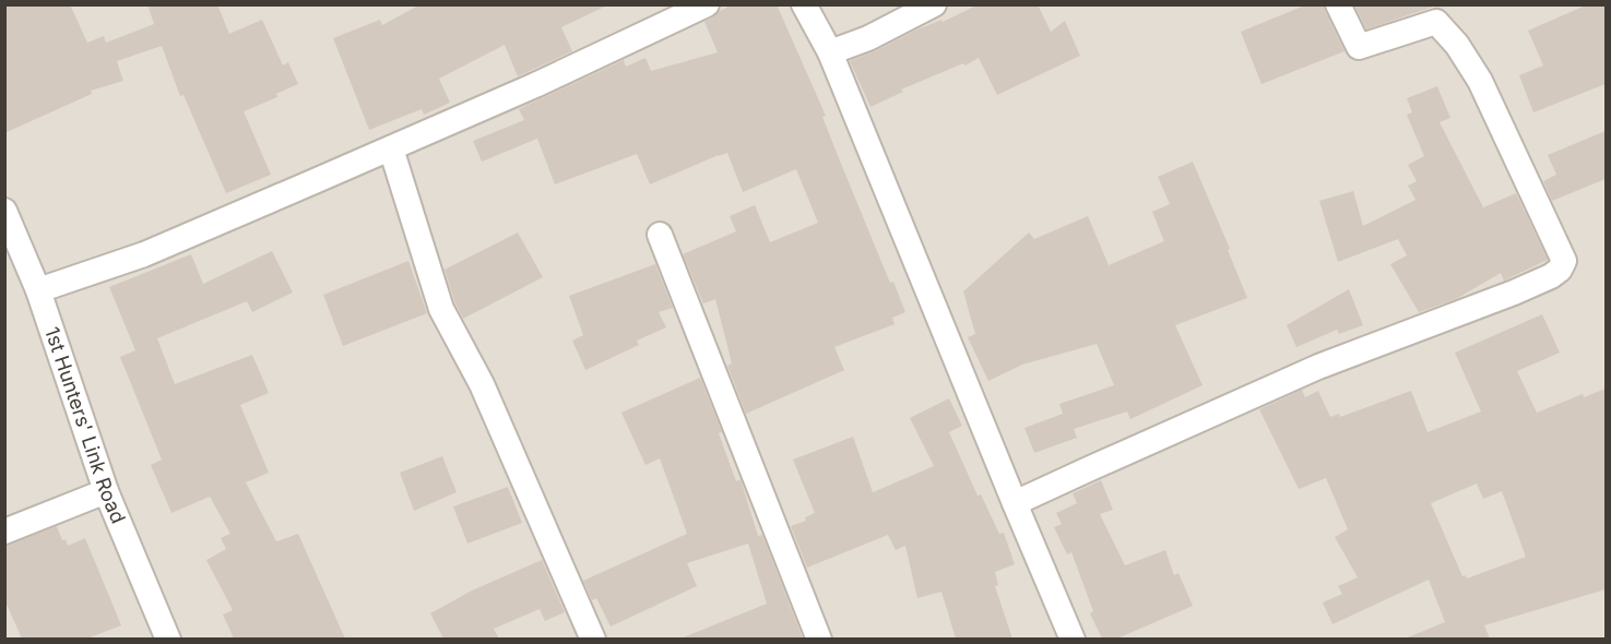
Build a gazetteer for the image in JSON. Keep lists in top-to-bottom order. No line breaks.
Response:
{"streets":{"street":["1st Hunters' Link Road"]}}
